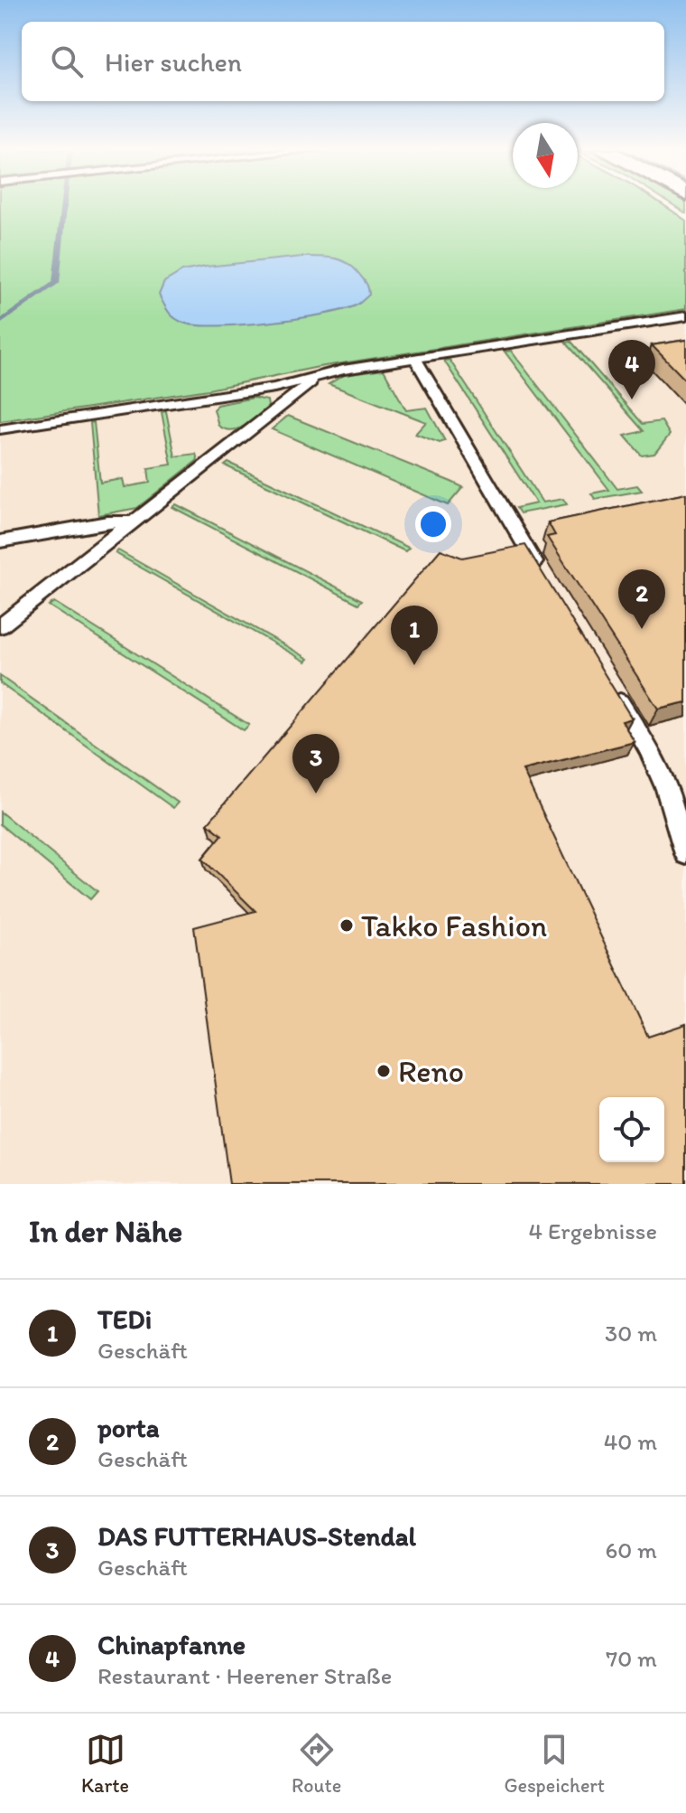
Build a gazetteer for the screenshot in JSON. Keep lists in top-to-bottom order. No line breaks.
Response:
{"places":["Takko Fashion","Reno"],"north":"bottom","page":{"search":"Hier suchen","pins":["4","2","1","3"],"heading":["In der Nähe","4 Ergebnisse"],"list":[{"mark":"1","name":"TEDi","note":"Geschäft","value":"30 m"},{"mark":"2","name":"porta","note":"Geschäft","value":"40 m"},{"mark":"3","name":"DAS FUTTERHAUS-Stendal","note":"Geschäft","value":"60 m"},{"mark":"4","name":"Chinapfanne","note":"Restaurant · Heerener Straße","value":"70 m"}],"nav":["Karte","Route","Gespeichert"]}}
